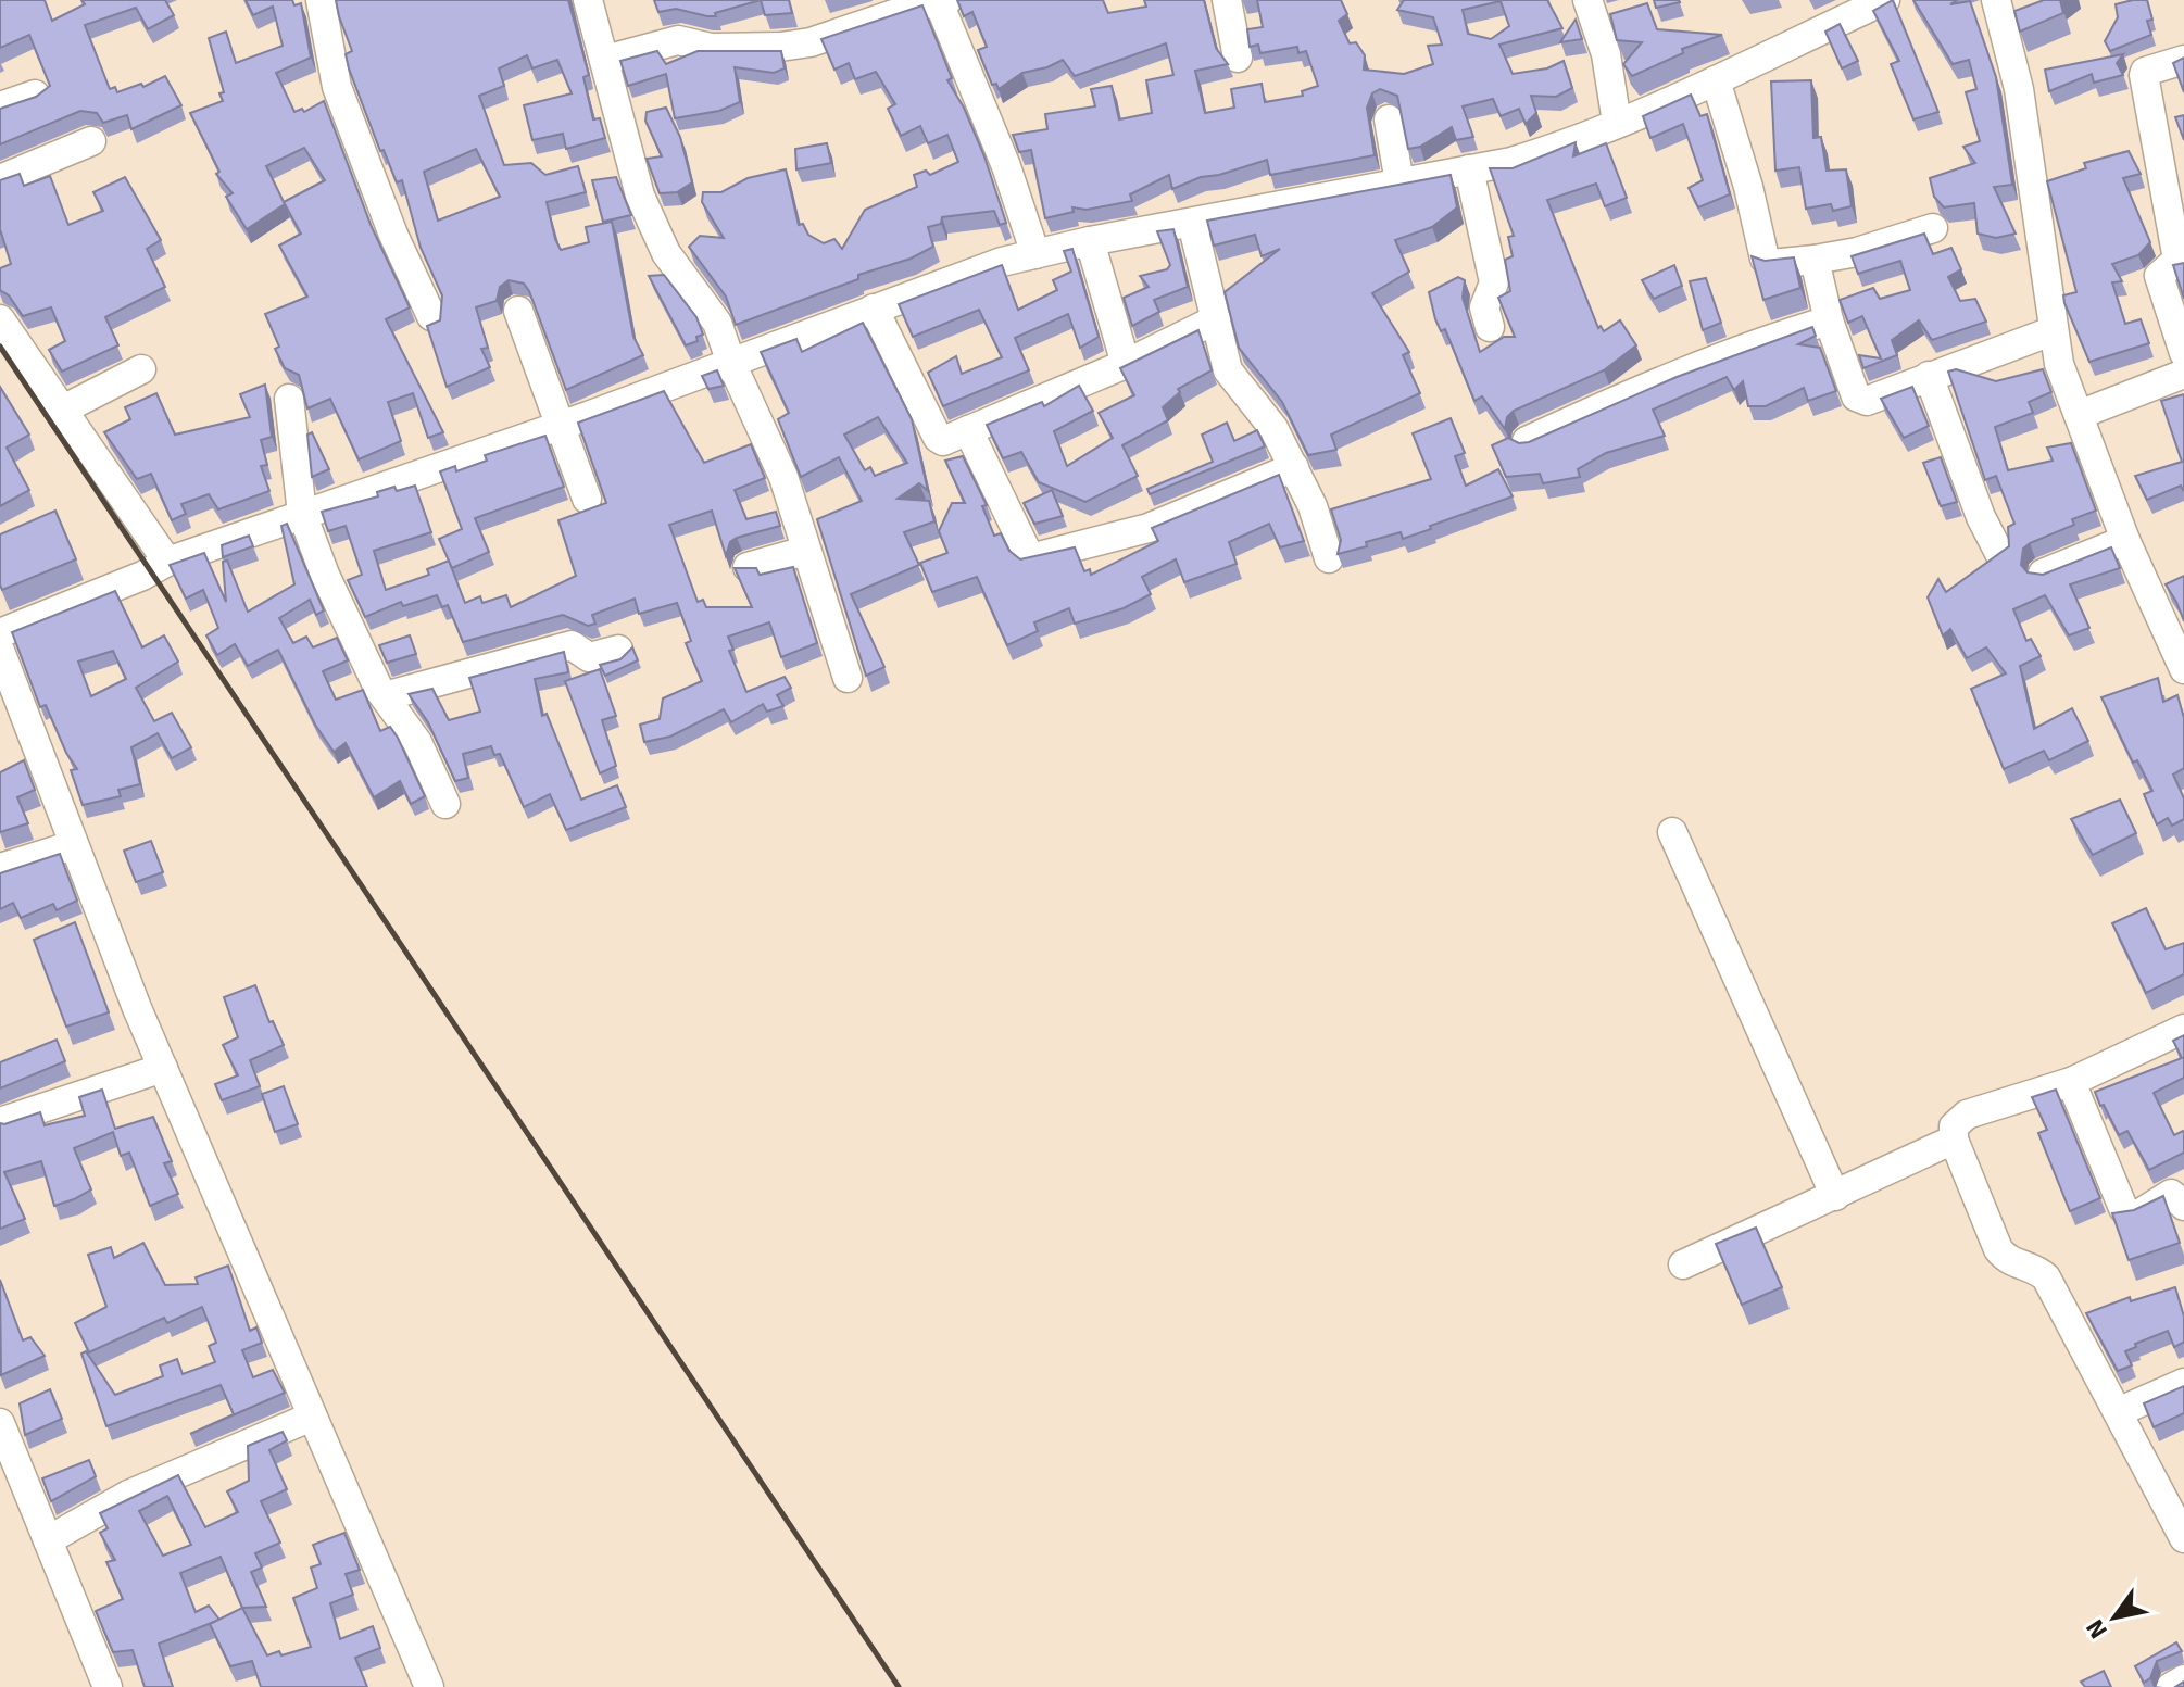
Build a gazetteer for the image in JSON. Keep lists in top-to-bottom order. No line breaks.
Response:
{"north":"bottom left"}
